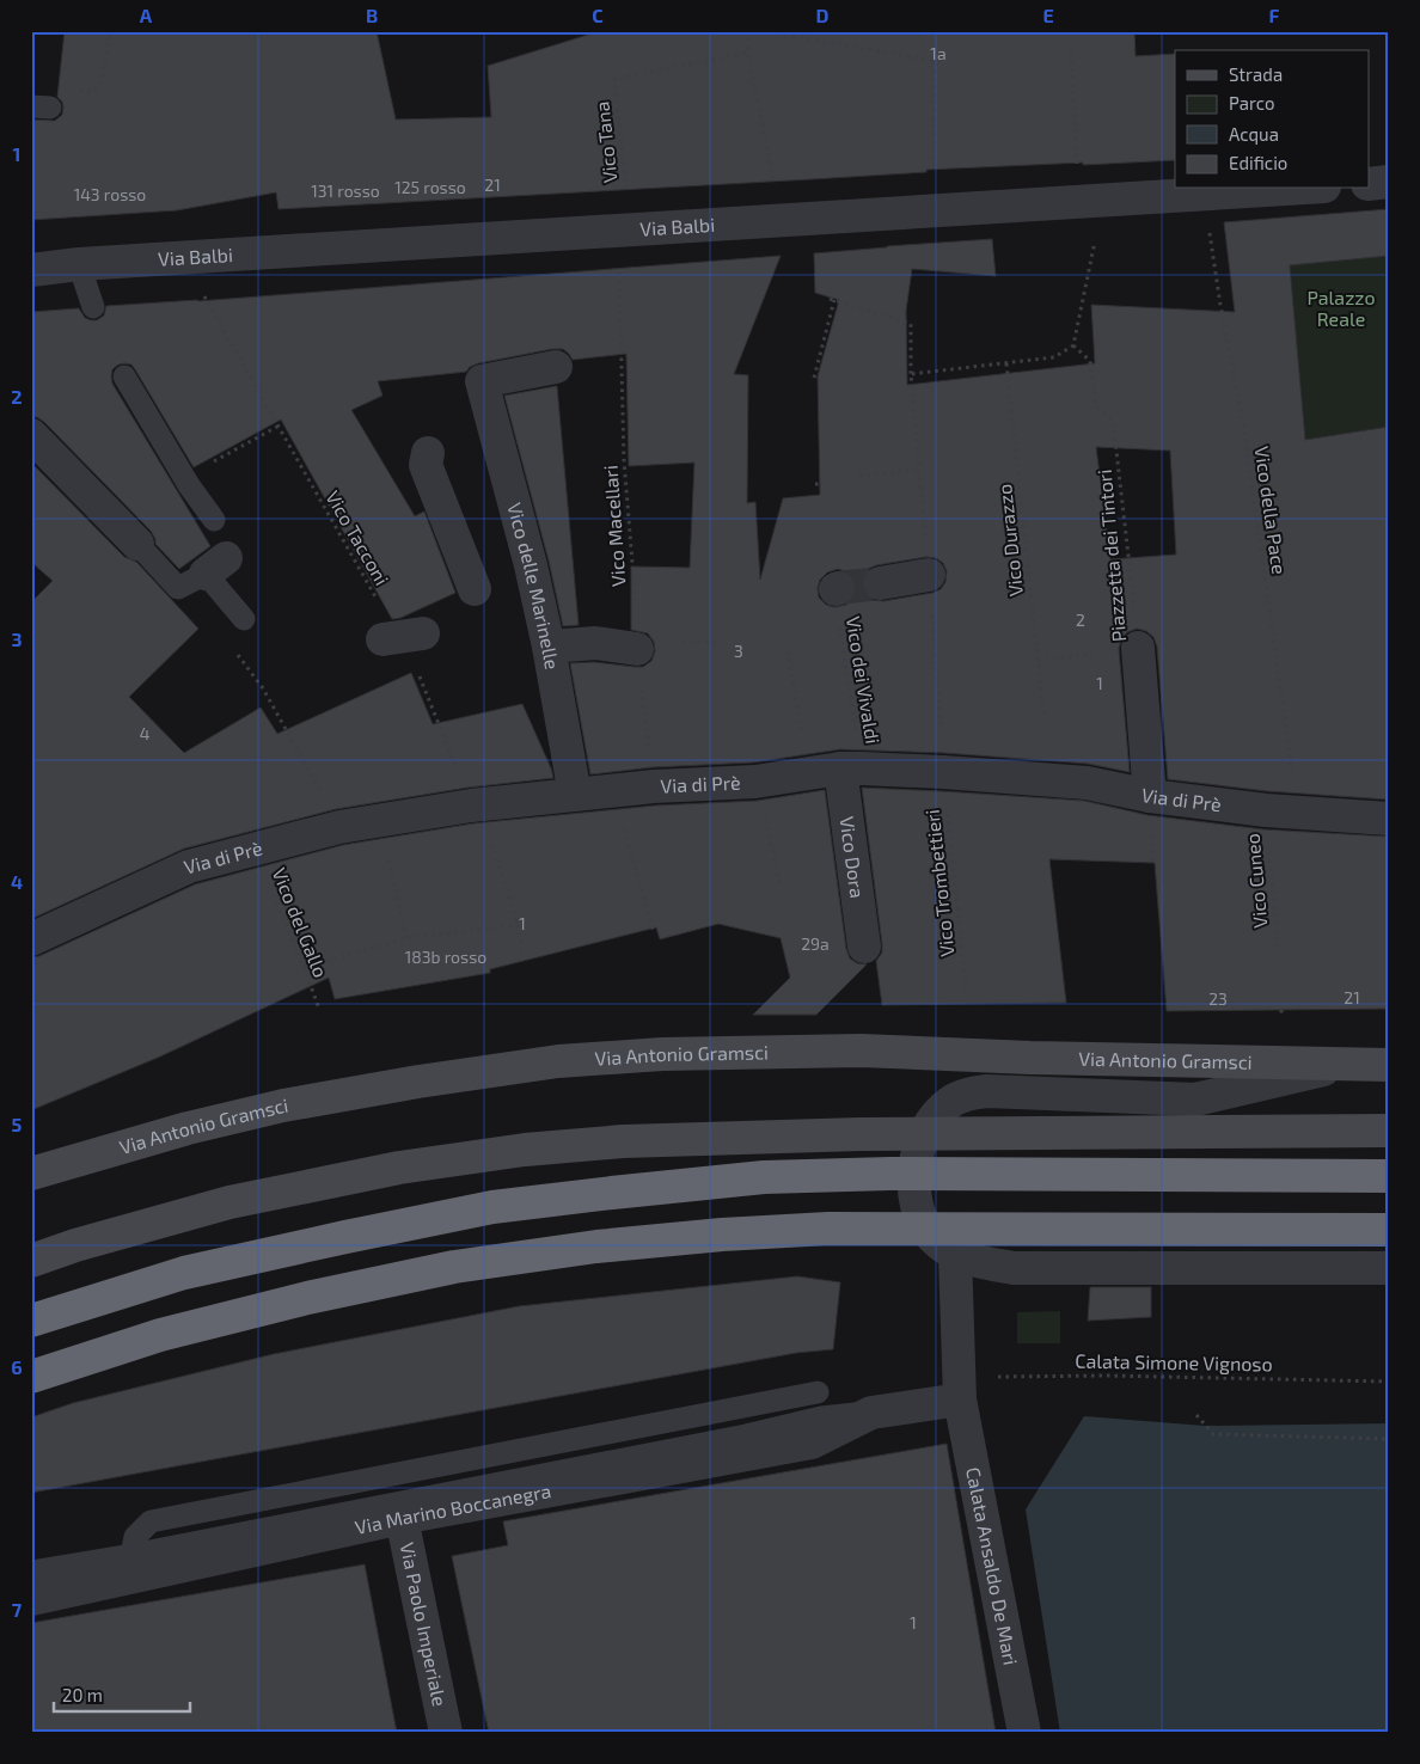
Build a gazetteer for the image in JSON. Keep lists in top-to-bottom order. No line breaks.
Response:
{"streets":{"main road":["Via Antonio Gramsci"],"street":["Via Balbi","Vico delle Marinelle","Via di Prè","Vico Dora","Via Marino Boccanegra","Calata Ansaldo De Mari","Via Paolo Imperiale"],"path":["Vico Tana","Vico della Pace","Vico Macellari","Vico Tacconi","Vico Durazzo","Piazzetta dei Tintori","Vico dei Vivaldi","Vico Cuneo","Vico Trombettieri","Vico del Gallo","Calata Simone Vignoso"]},"crossings":[["Vico della Pace","Via di Prè"],["Vico della Pace","Vico Cuneo"],["Vico Macellari","Via di Prè"],["Vico Durazzo","Piazzetta dei Tintori"],["Vico delle Marinelle","Via di Prè"],["Vico dei Vivaldi","Via di Prè"],["Vico dei Vivaldi","Vico Dora"],["Via di Prè","Vico Dora"],["Via di Prè","Vico Cuneo"],["Via di Prè","Vico Trombettieri"],["Via di Prè","Vico del Gallo"],["Via Antonio Gramsci","Calata Ansaldo De Mari"],["Calata Simone Vignoso","Via Marino Boccanegra"],["Calata Simone Vignoso","Calata Ansaldo De Mari"],["Via Marino Boccanegra","Calata Ansaldo De Mari"],["Via Marino Boccanegra","Via Paolo Imperiale"]],"parks":["Palazzo Reale"],"house_numbers":["1a","21","125 rosso","131 rosso","143 rosso","2","3","1","4","1","29a","183b rosso","21","23","1"],"legend":["Strada","Parco","Acqua","Edificio"],"scale_bar":"20 m","grid":{"columns":["A","B","C","D","E","F"],"rows":["1","2","3","4","5","6","7"]}}
